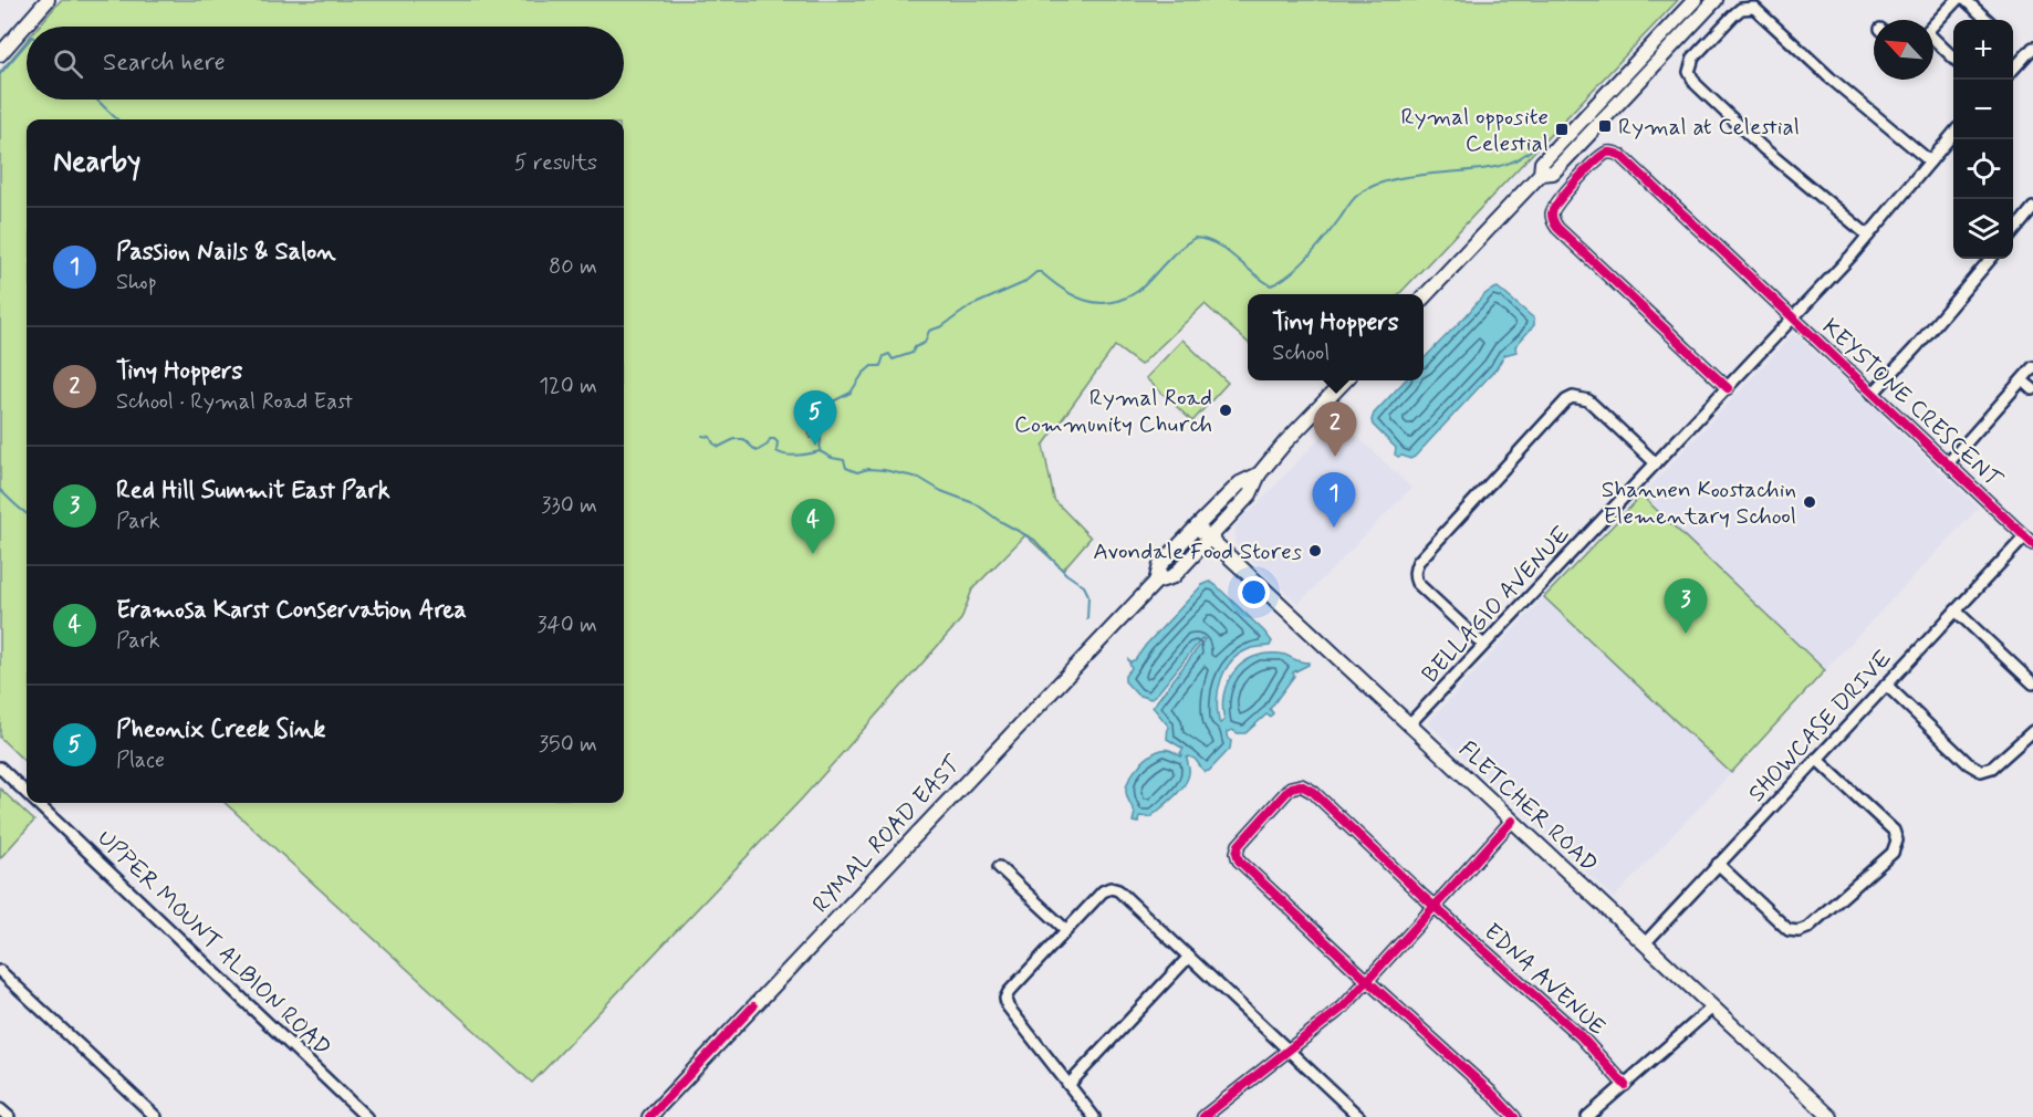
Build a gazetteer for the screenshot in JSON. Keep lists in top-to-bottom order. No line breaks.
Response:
{"streets":{"main road":["FLETCHER ROAD","RYMAL ROAD EAST"],"street":["KEYSTONE CRESCENT","BELLAGIO AVENUE","SHOWCASE DRIVE","UPPER MOUNT ALBION ROAD","EDNA AVENUE"]},"crossings":[["KEYSTONE CRESCENT","BELLAGIO AVENUE"],["KEYSTONE CRESCENT","SHOWCASE DRIVE"],["BELLAGIO AVENUE","FLETCHER ROAD"],["SHOWCASE DRIVE","FLETCHER ROAD"],["FLETCHER ROAD","RYMAL ROAD EAST"]],"places":{"transit":["Rymal at Celestial","Rymal opposite Celestial"],"other":["Rymal Road Community Church","Shannen Koostachin Elementary School","Avondale Food Stores"]},"north":"top left","page":{"map_buttons":["+","−"],"search":"Search here","heading":["Nearby","5 results"],"list":[{"mark":"1","name":"Passion Nails & Salon","note":"Shop","value":"80 m"},{"mark":"2","name":"Tiny Hoppers","note":"School · Rymal Road East","value":"120 m"},{"mark":"3","name":"Red Hill Summit East Park","note":"Park","value":"330 m"},{"mark":"4","name":"Eramosa Karst Conservation Area","note":"Park","value":"340 m"},{"mark":"5","name":"Pheonix Creek Sink","note":"Place","value":"350 m"}],"popup":["Tiny Hoppers","School"],"pins":["5","2","1","4","3"]}}
